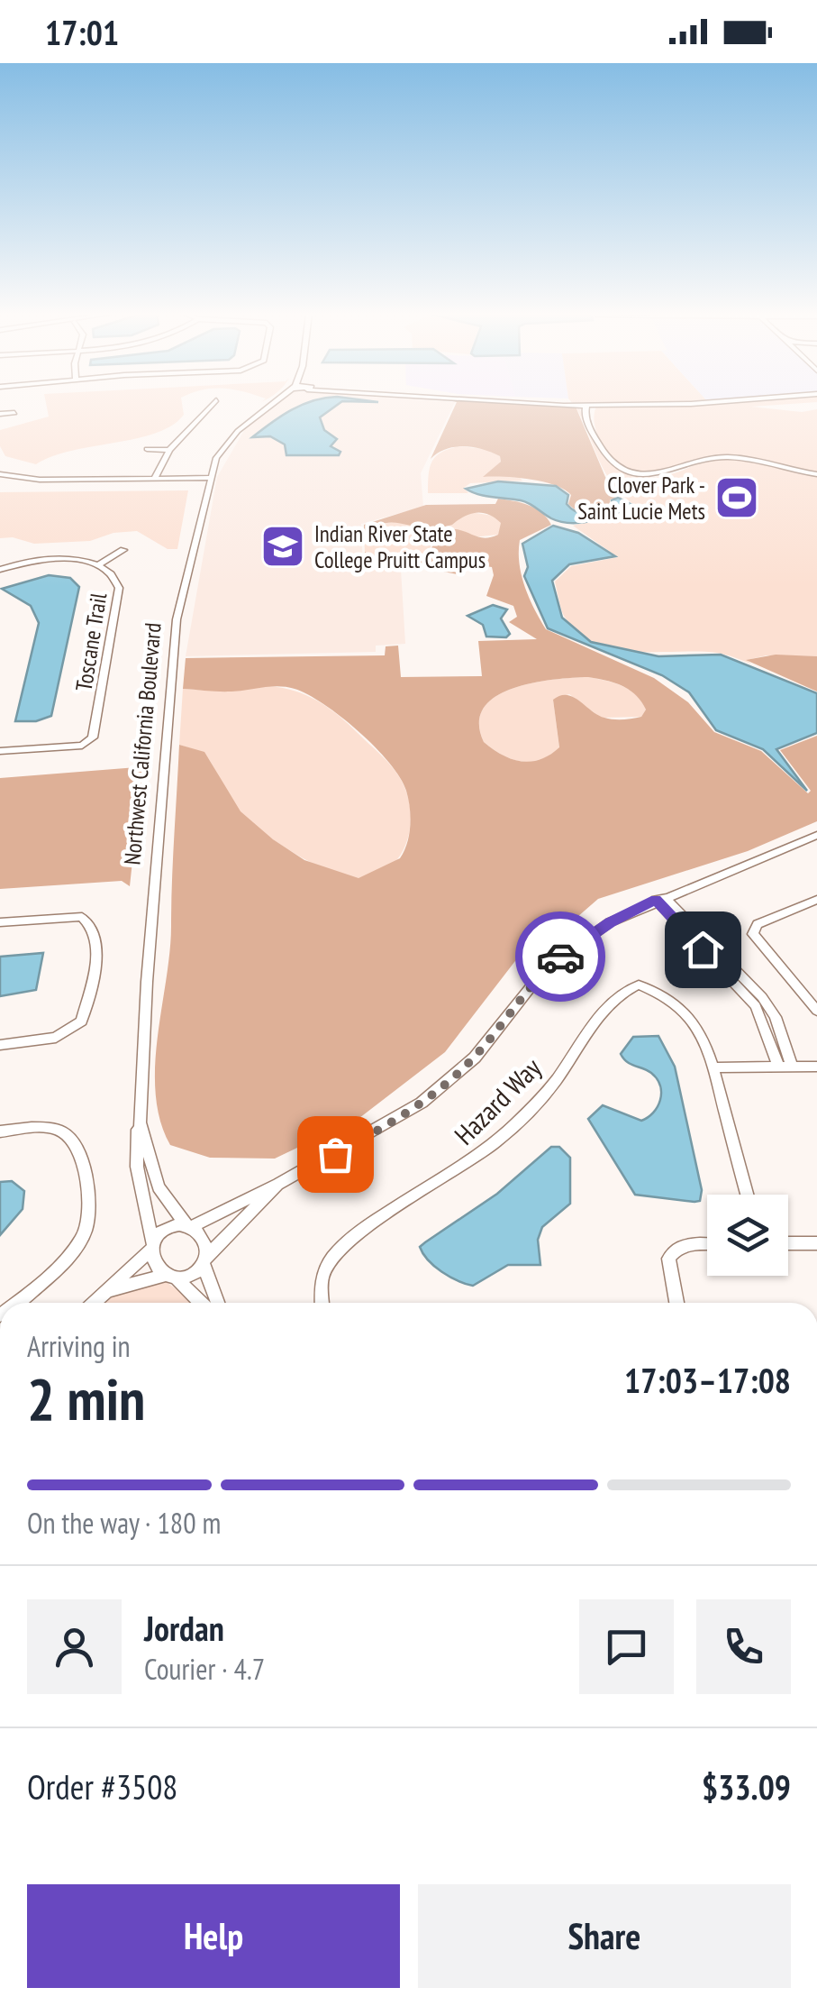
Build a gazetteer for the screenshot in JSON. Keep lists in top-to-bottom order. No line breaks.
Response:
{"streets":{"street":["Toscane Trail","Northwest California Boulevard","Hazard Way"]},"places":{"sports":["Clover Park - Saint Lucie Mets"],"school or university":["Indian River State College Pruitt Campus"]},"page":{"status":"17:01","heading":["2 min","Arriving in","17:03–17:08"],"panel":["Jordan","Courier · 4.7","Order #3508","$33.09"],"bar":"On the way · 180 m","buttons":["Help","Share"]}}
